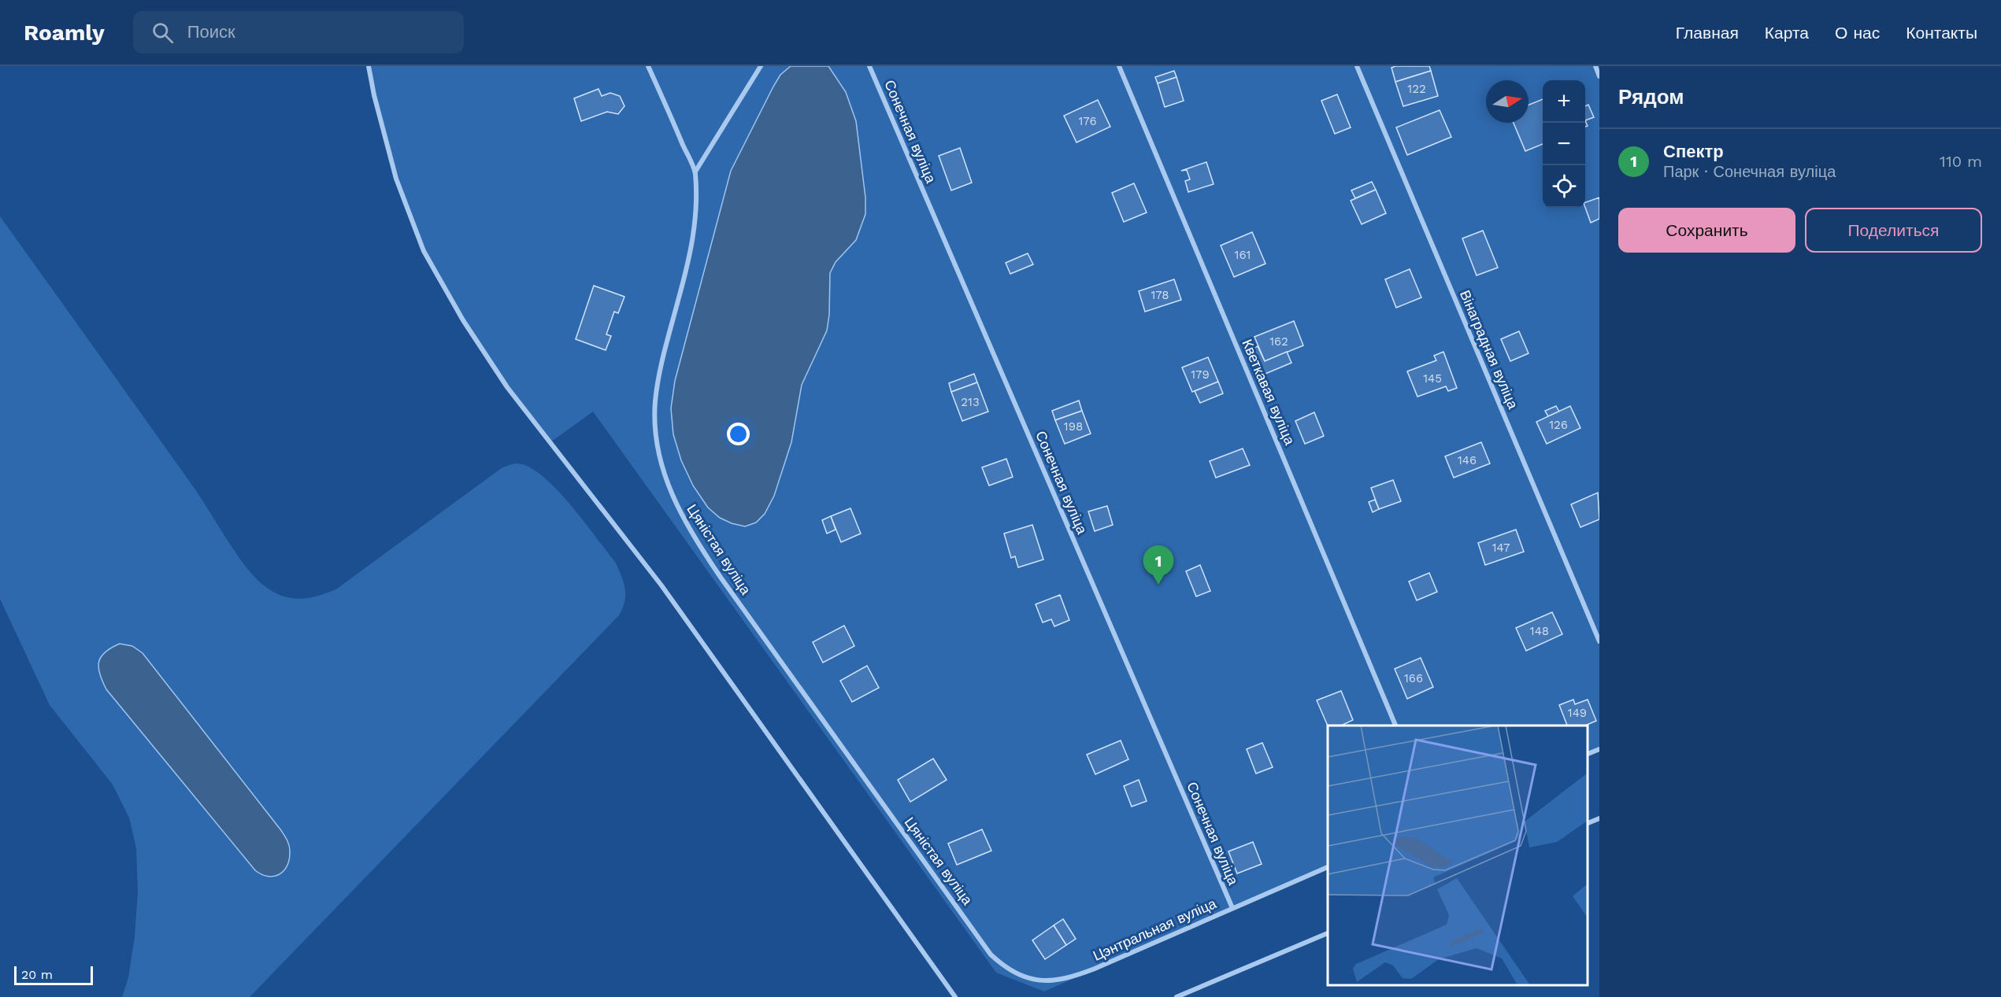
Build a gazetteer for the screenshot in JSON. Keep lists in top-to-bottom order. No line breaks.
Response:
{"streets":{"street":["Сонечная вуліца","Вінаградная вуліца","Кветкавая вуліца","Цяністая вуліца","Цэнтральная вуліца"]},"crossings":[["Сонечная вуліца","Цэнтральная вуліца"],["Цяністая вуліца","Цэнтральная вуліца"]],"house_numbers":["122","176","161","178","162","179","145","213","126","198","146","147","148","166","149"],"scale_bar":"20 m","north":"right","page":{"header":"Roamly","search":"Поиск","nav":["Главная","Карта","О нас","Контакты"],"heading":"Рядом","map_buttons":["+","−"],"list":[{"mark":"1","name":"Спектр","note":"Парк · Сонечная вуліца","value":"110 m"}],"buttons":["Сохранить","Поделиться"],"pins":"1","scale":"20 m"}}
